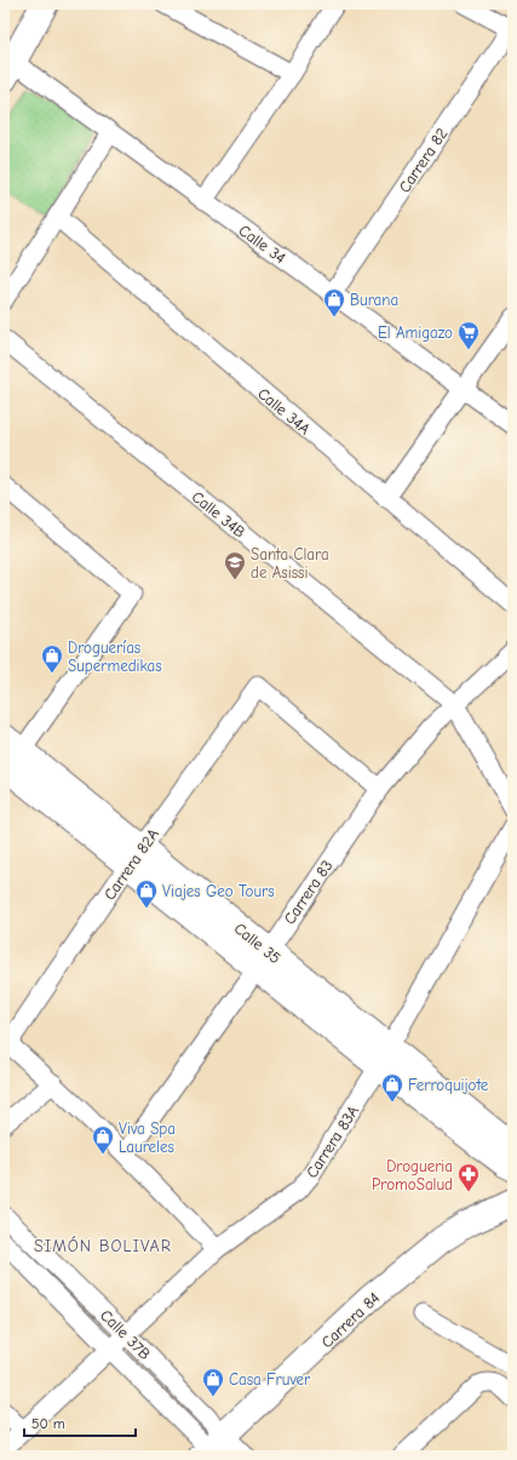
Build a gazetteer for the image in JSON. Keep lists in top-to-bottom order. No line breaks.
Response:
{"streets":{"street":["Carrera 82","Calle 34","Calle 34A","Calle 34B","Carrera 82A","Carrera 83","Calle 35","Carrera 83A","Carrera 84","Calle 37B"]},"crossings":[["Carrera 82","Calle 34"],["Calle 34B","Carrera 83"],["Carrera 82A","Carrera 83"],["Carrera 82A","Calle 35"],["Carrera 83","Calle 35"],["Calle 35","Carrera 83A"],["Carrera 83A","Calle 37B"],["Carrera 84","Calle 37B"]],"districts":["SIMÓN BOLIVAR"],"places":{"shop":["Burana","Droguerías Supermedikas","Viajes Geo Tours","Ferroquijote","Viva Spa Laureles","Casa Fruver"],"supermarket":["El Amigazo"],"school or university":["Santa Clara de Asissi"],"pharmacy":["Drogueria PromoSalud"]},"scale_bar":"50 m"}
